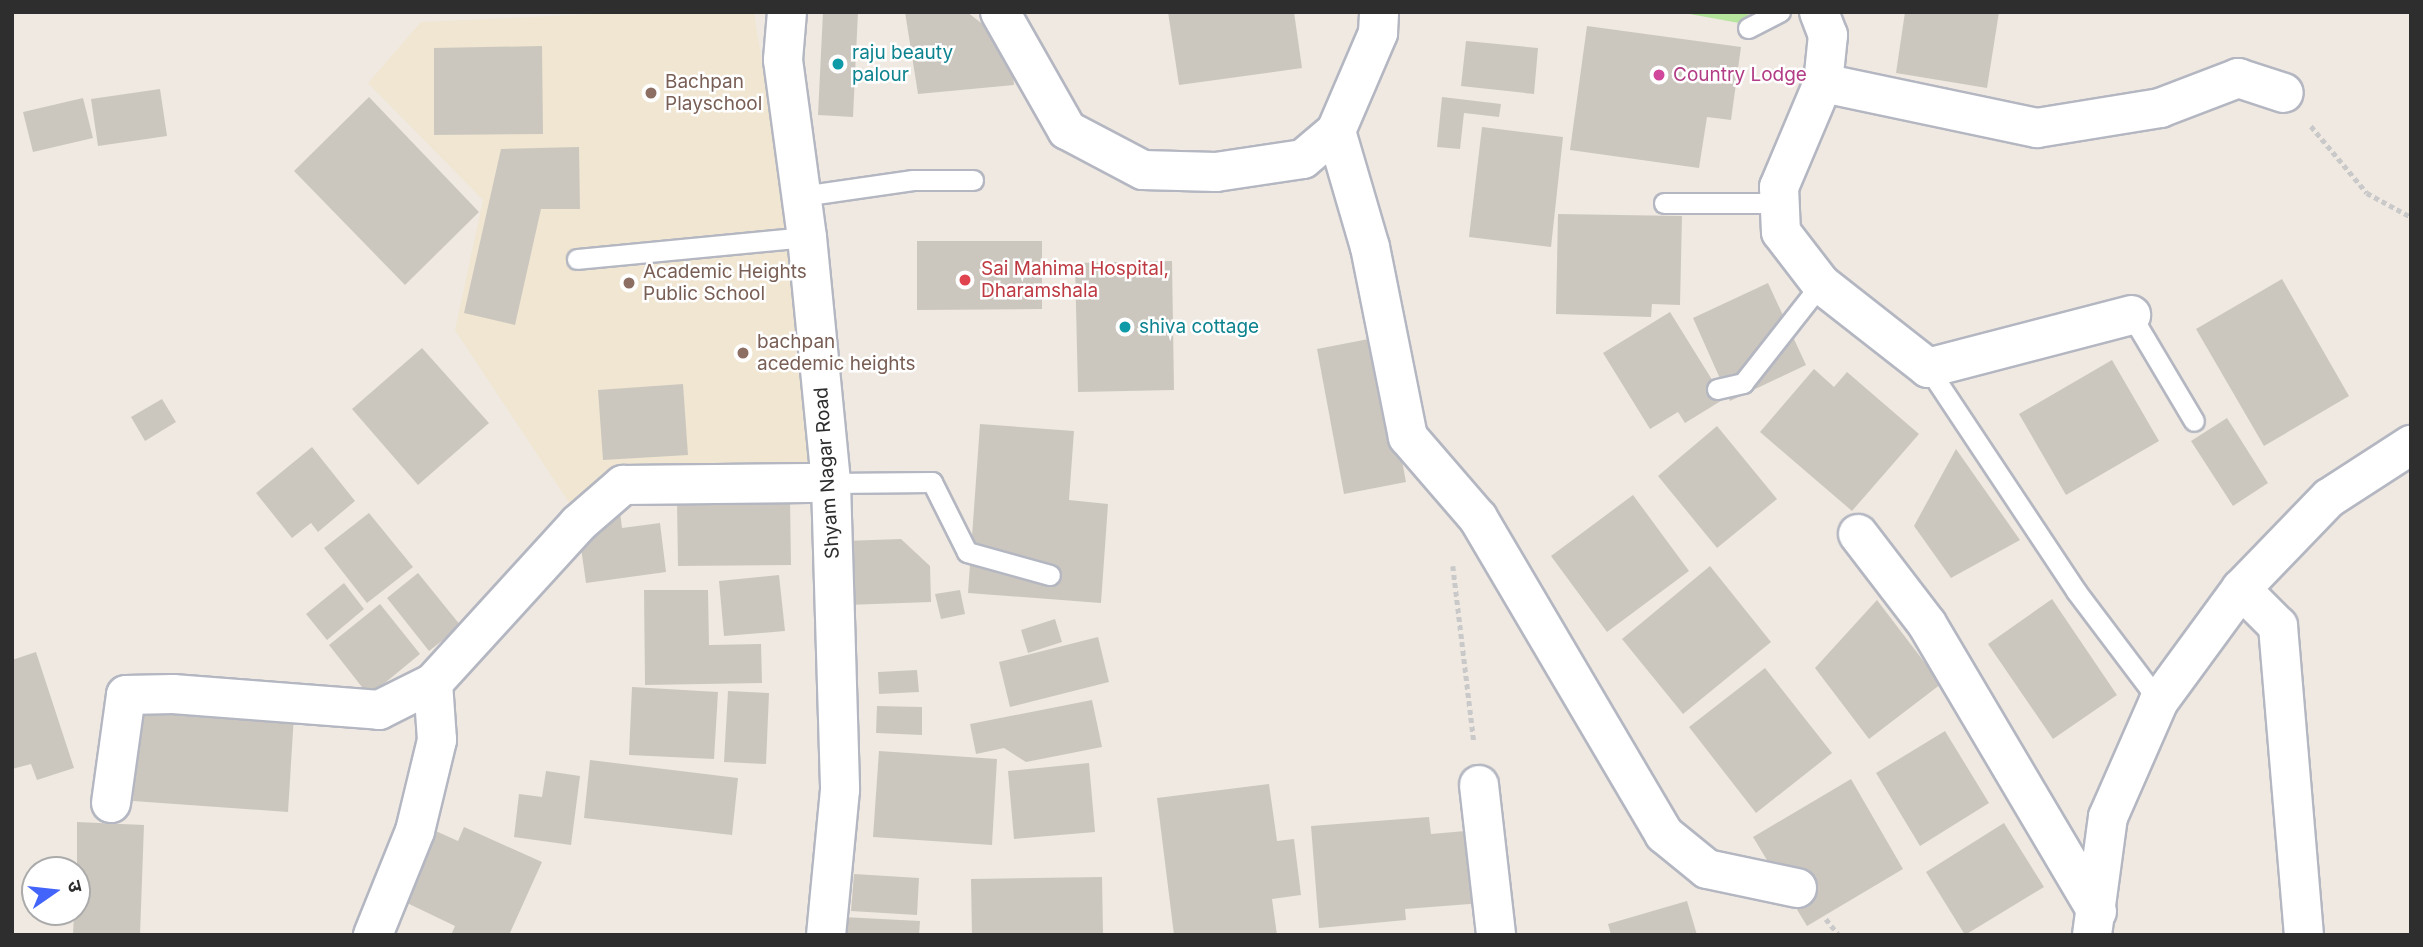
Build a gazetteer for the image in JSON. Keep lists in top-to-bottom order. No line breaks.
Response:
{"streets":{"street":["Shyam Nagar Road"]},"places":["raju beauty palour","Country Lodge","Bachpan Playschool","Sai Mahima Hospital, Dharamshala","Academic Heights Public School","shiva cottage","bachpan acedemic heights"],"north":"right"}
